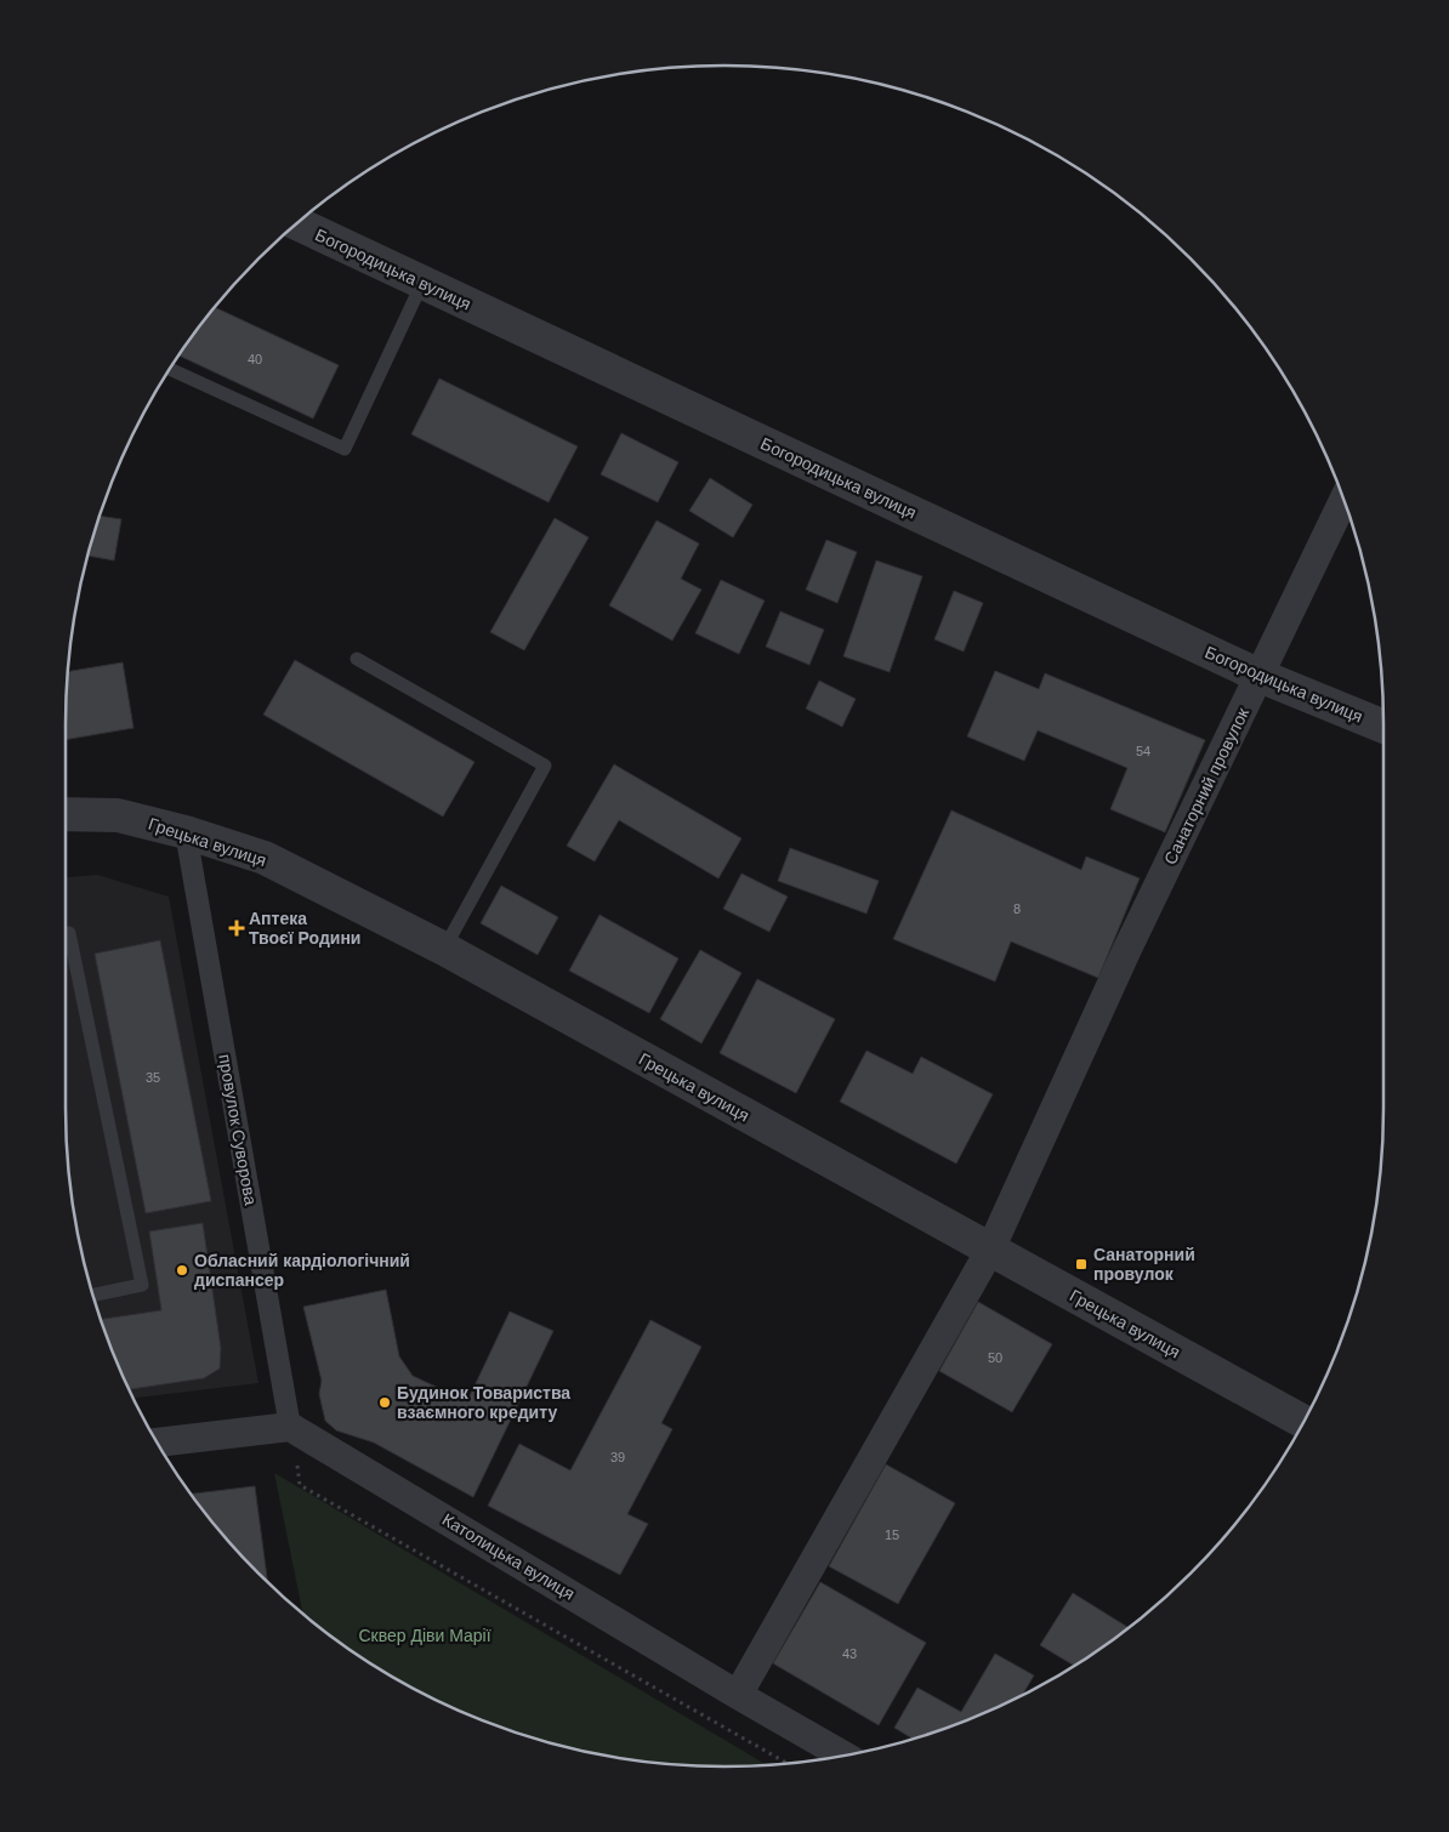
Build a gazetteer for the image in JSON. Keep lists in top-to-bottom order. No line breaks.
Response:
{"streets":{"street":["Богородицька вулиця","Санаторний провулок","Грецька вулиця","провулок Суворова","Католицька вулиця"]},"crossings":[["Богородицька вулиця","Санаторний провулок"],["Санаторний провулок","Грецька вулиця"],["Санаторний провулок","Католицька вулиця"],["Грецька вулиця","провулок Суворова"],["провулок Суворова","Католицька вулиця"]],"parks":["Сквер Діви Марії"],"places":{"health":["Аптека Твоєї Родини"],"transit":["Санаторний провулок"],"other":["Обласний кардіологічний диспансер","Будинок Товариства взаємного кредиту"]},"house_numbers":["40","54","8","35","50","39","15","43"]}
